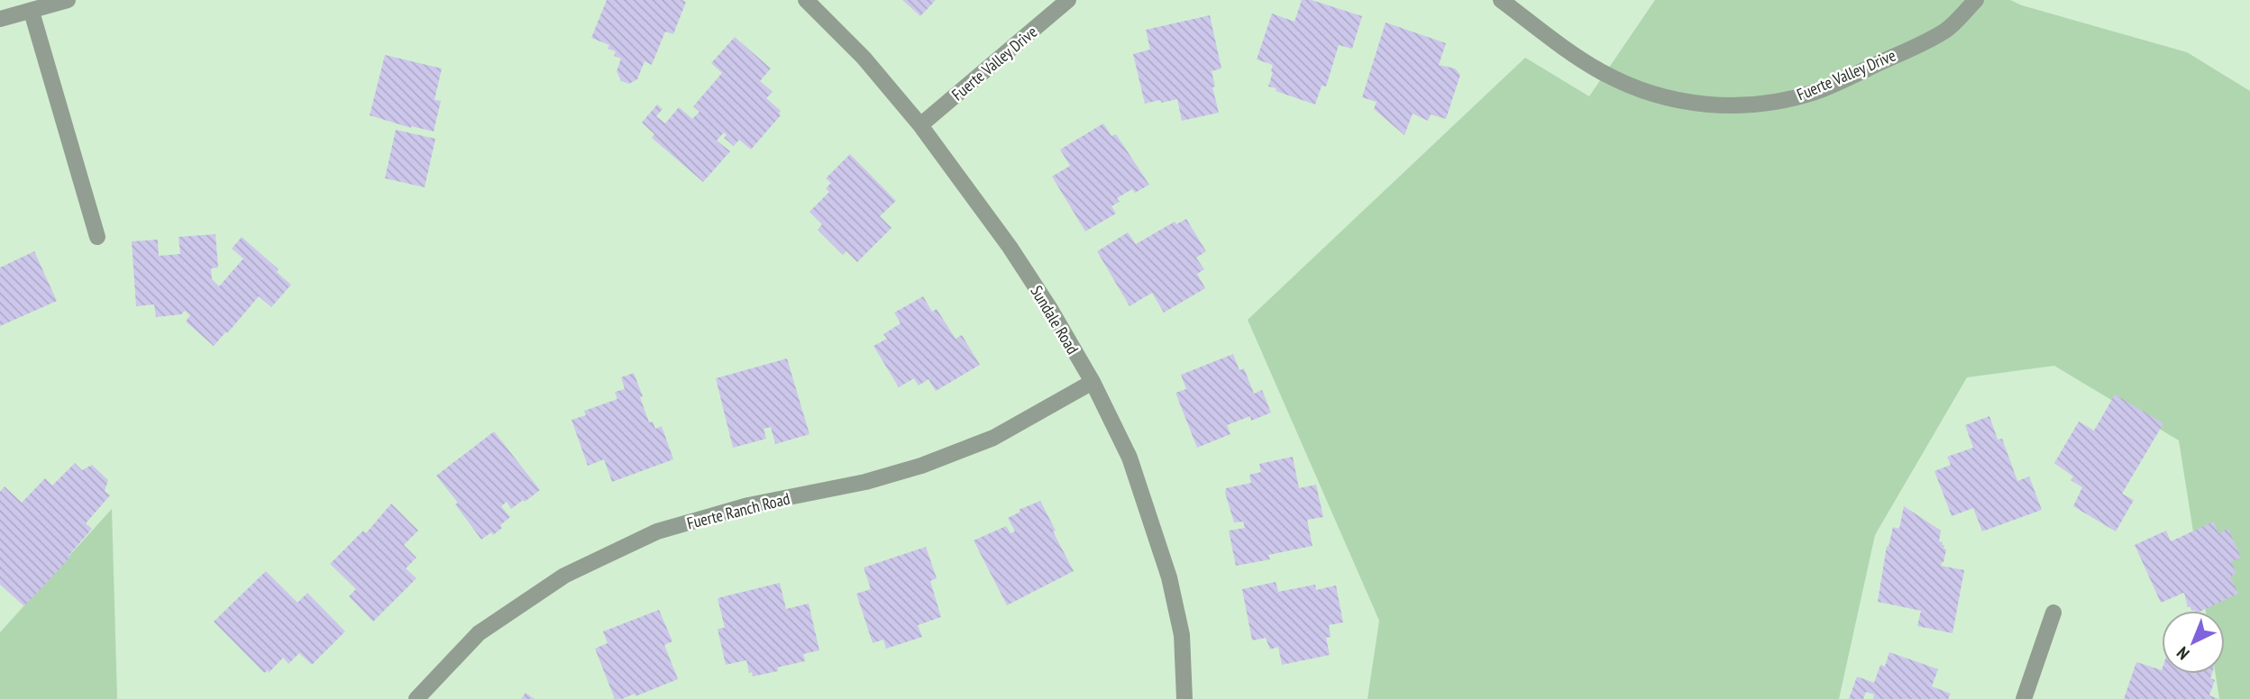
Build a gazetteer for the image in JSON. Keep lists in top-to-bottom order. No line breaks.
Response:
{"streets":{"street":["Fuerte Valley Drive","Sundale Road","Fuerte Ranch Road"]},"crossings":[["Fuerte Valley Drive","Sundale Road"],["Sundale Road","Fuerte Ranch Road"]],"north":"bottom left"}
